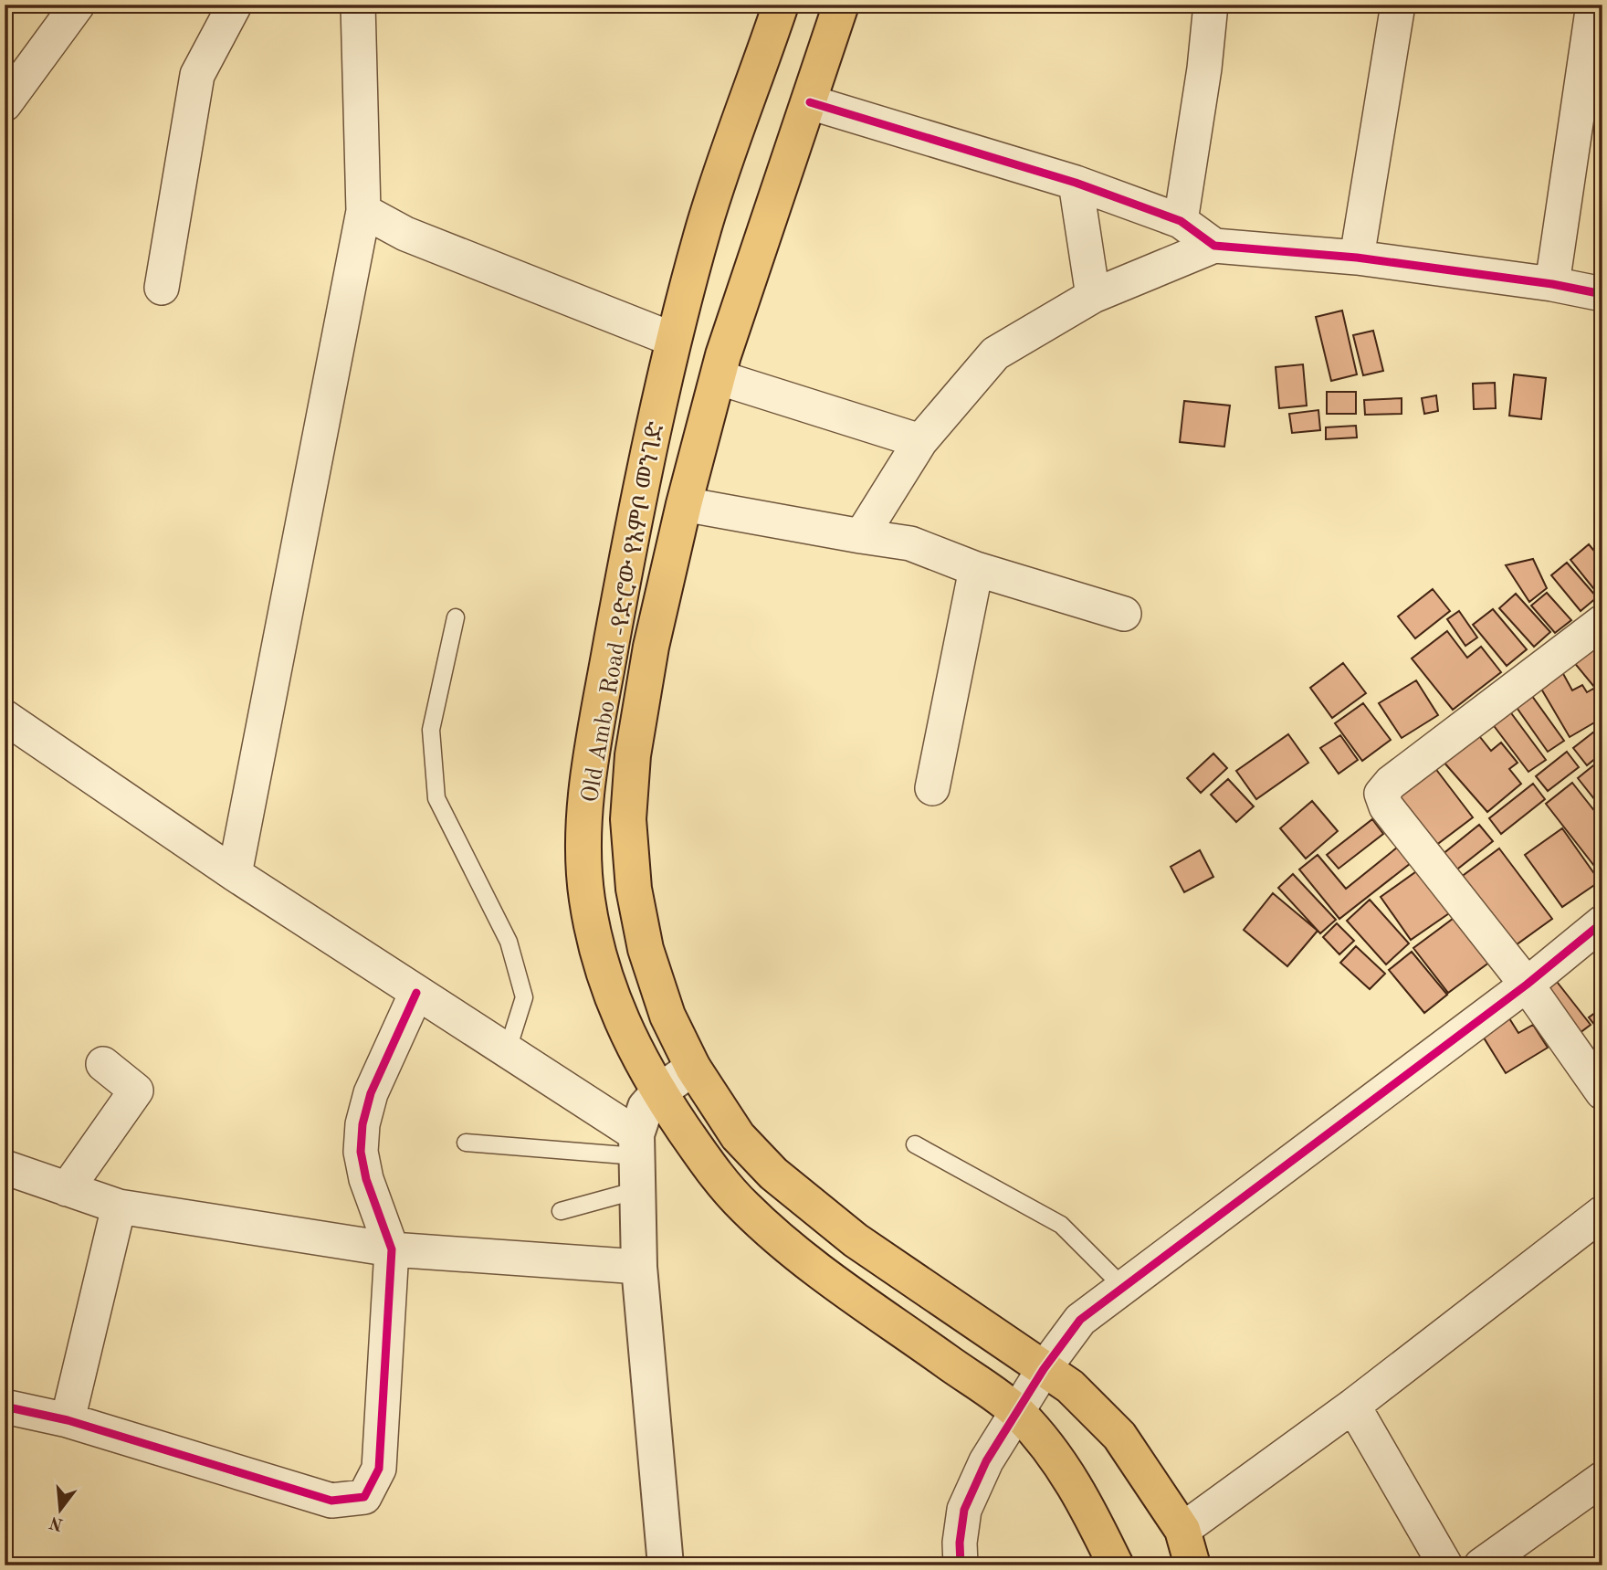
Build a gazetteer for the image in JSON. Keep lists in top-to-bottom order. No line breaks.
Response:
{"streets":{"main road":["Old Ambo Road -የድሮው የአምቦ መንገድ"]},"north":"bottom"}
